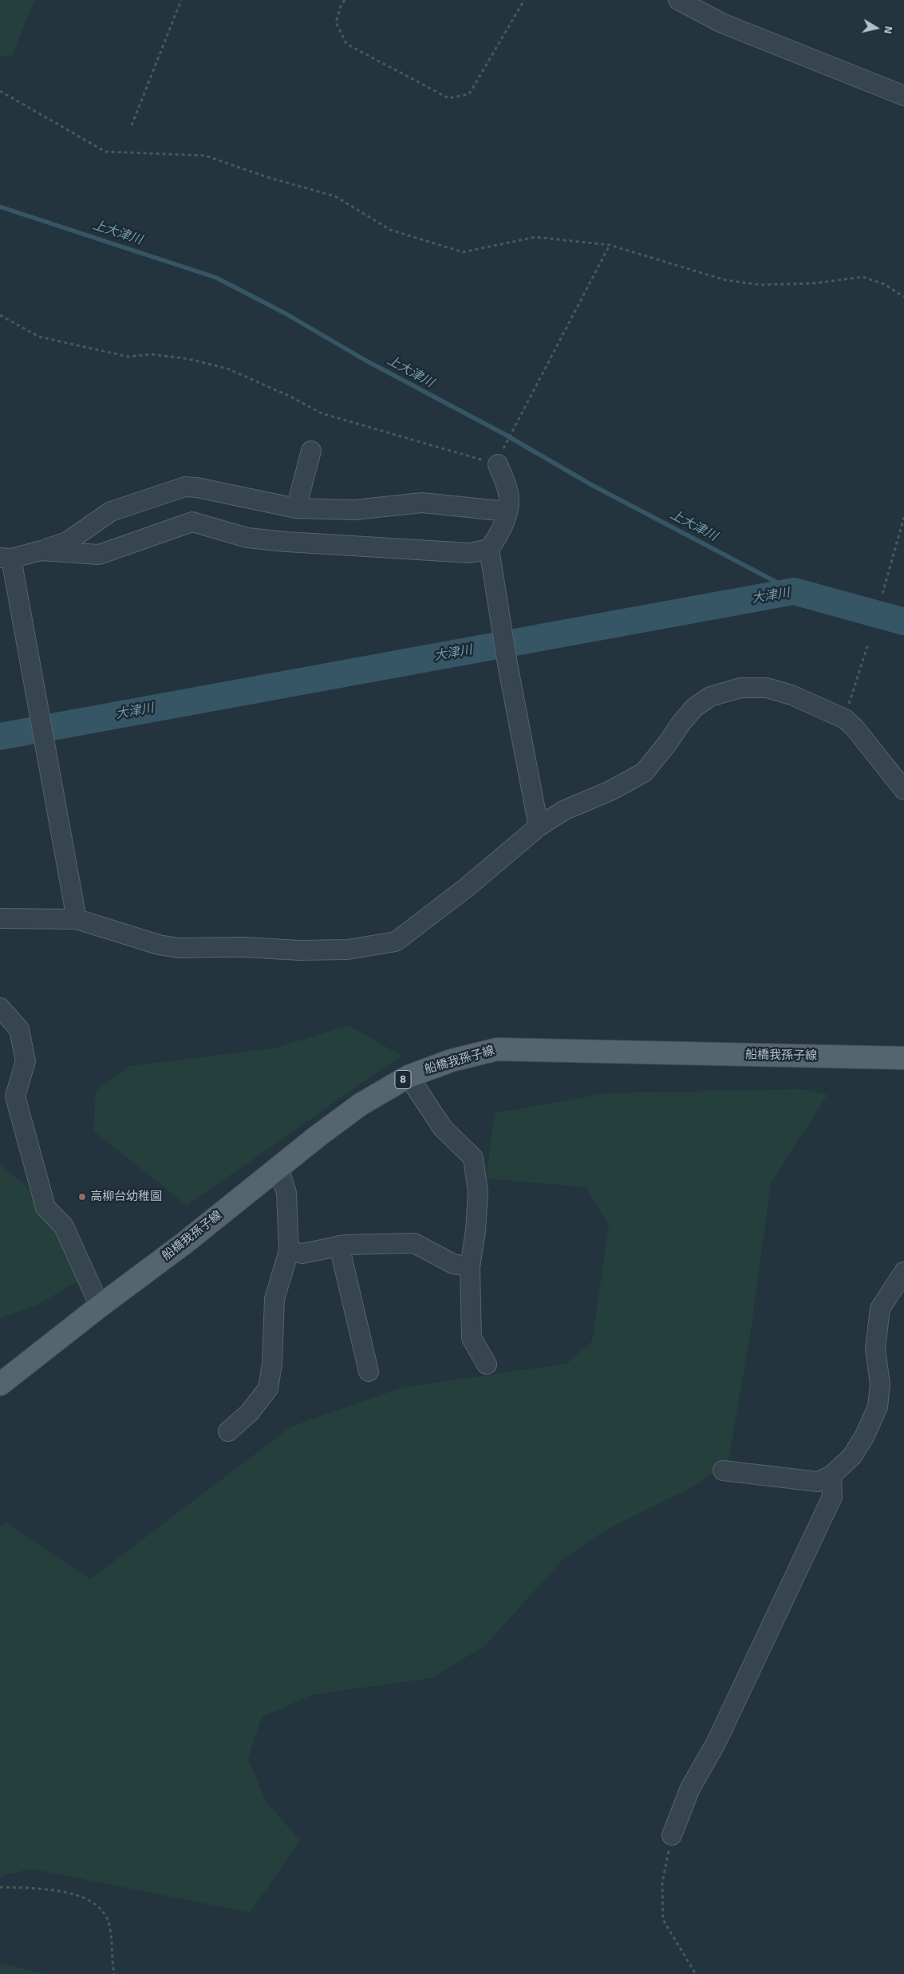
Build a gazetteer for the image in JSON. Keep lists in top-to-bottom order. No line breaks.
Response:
{"streets":{"main road":["船橋我孫子線","8"]},"water":["上大津川","大津川"],"places":["高柳台幼稚園"],"north":"right"}
